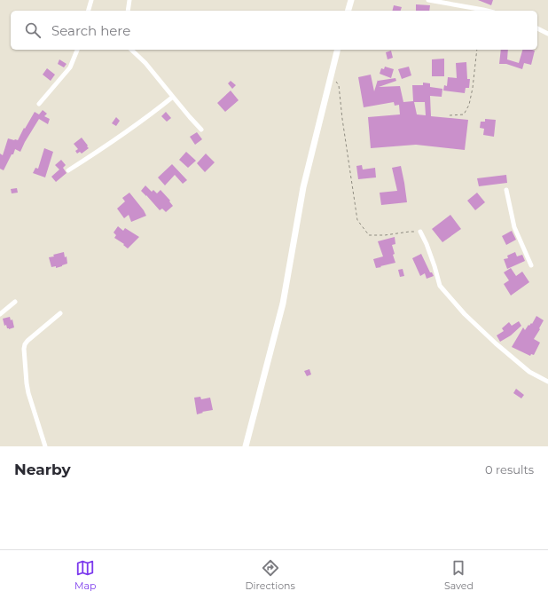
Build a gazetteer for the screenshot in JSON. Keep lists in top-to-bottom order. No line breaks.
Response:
{"page":{"search":"Search here","heading":["Nearby","0 results"],"nav":["Map","Directions","Saved"]}}
